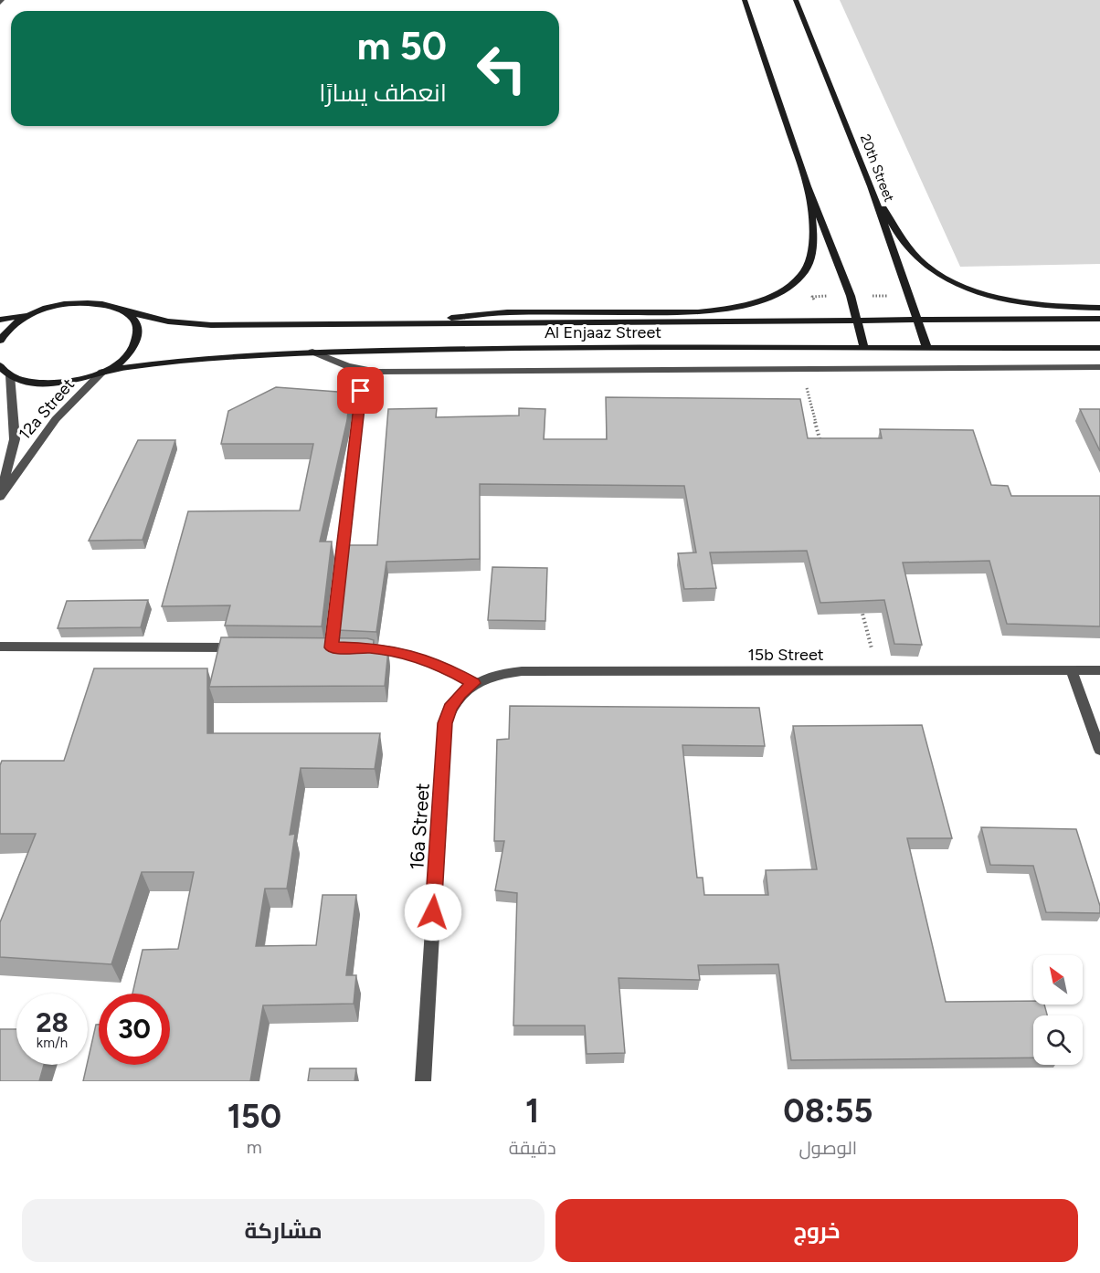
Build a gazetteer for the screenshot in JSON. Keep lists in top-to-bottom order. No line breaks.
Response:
{"streets":{"street":["20th Street","Al Enjaaz Street","12a Street","15b Street","16a Street"]},"crossings":[["20th Street","Al Enjaaz Street"],["Al Enjaaz Street","12a Street"],["15b Street","16a Street"]],"north":"top left","page":{"turn":["50 m","انعطف يسارًا"],"speed":"28 km/h","limit":"30","eta":["08:55","الوصول","1","دقيقة","150","m"],"buttons":["خروج","مشاركة"]}}
